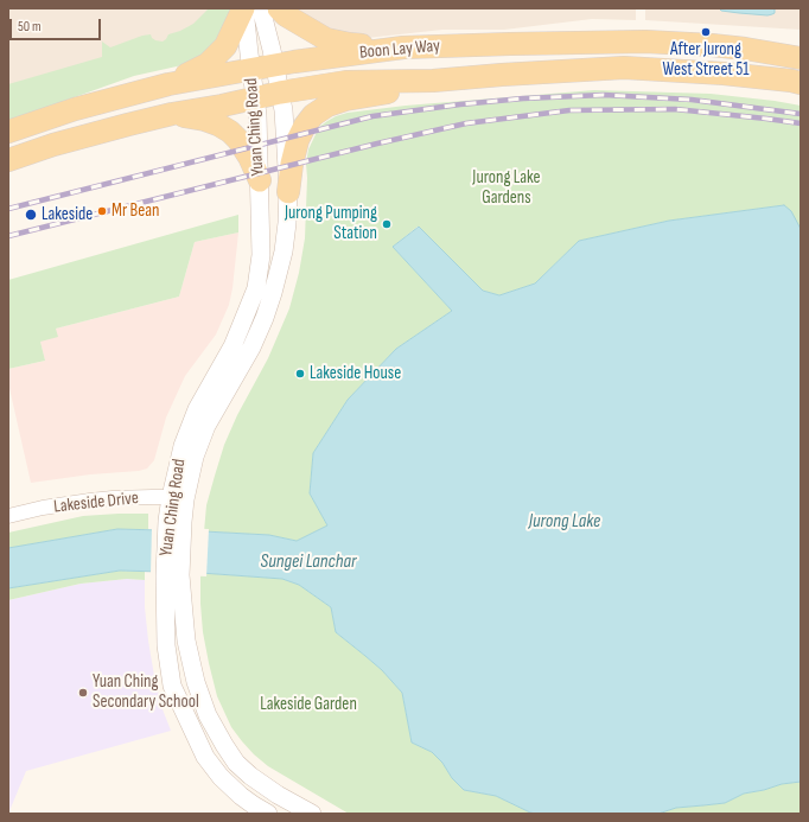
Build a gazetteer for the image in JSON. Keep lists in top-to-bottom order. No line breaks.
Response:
{"streets":{"main road":["Boon Lay Way"],"street":["Yuan Ching Road","Lakeside Drive"]},"crossings":[["Boon Lay Way","Yuan Ching Road"],["Yuan Ching Road","Lakeside Drive"]],"water":["Jurong Lake","Sungei Lanchar"],"parks":["Jurong Lake Gardens","Lakeside Garden"],"places":["After Jurong West Street 51","Mr Bean","Lakeside","Jurong Pumping Station","Lakeside House","Yuan Ching Secondary School"],"scale_bar":"50 m"}
